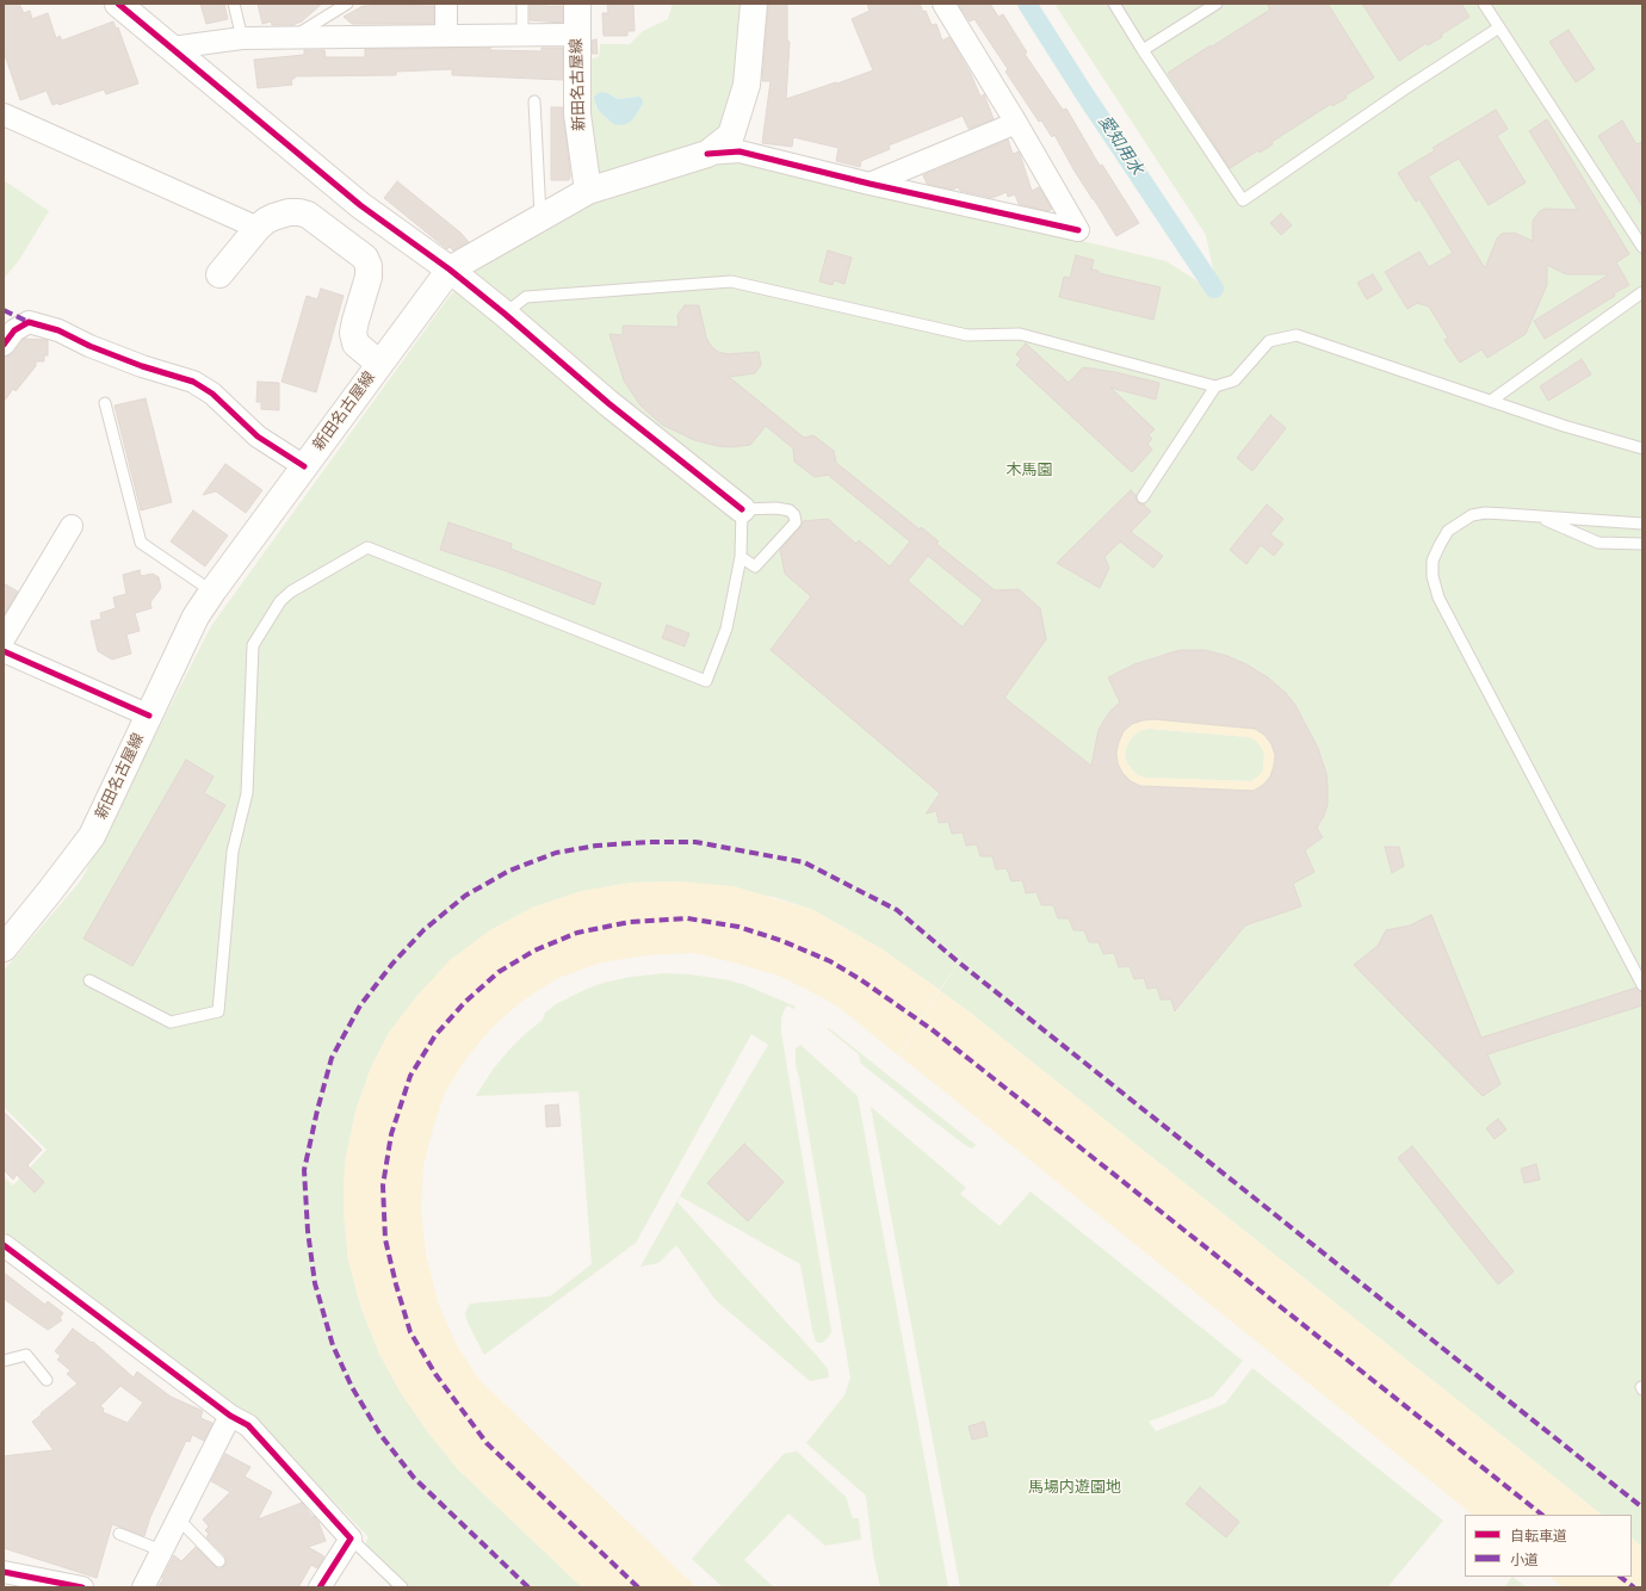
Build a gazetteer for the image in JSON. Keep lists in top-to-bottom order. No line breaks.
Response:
{"streets":{"street":["新田名古屋線"]},"water":["愛知用水"],"parks":["木馬園","馬場内遊園地"],"legend":["自転車道","小道"]}
